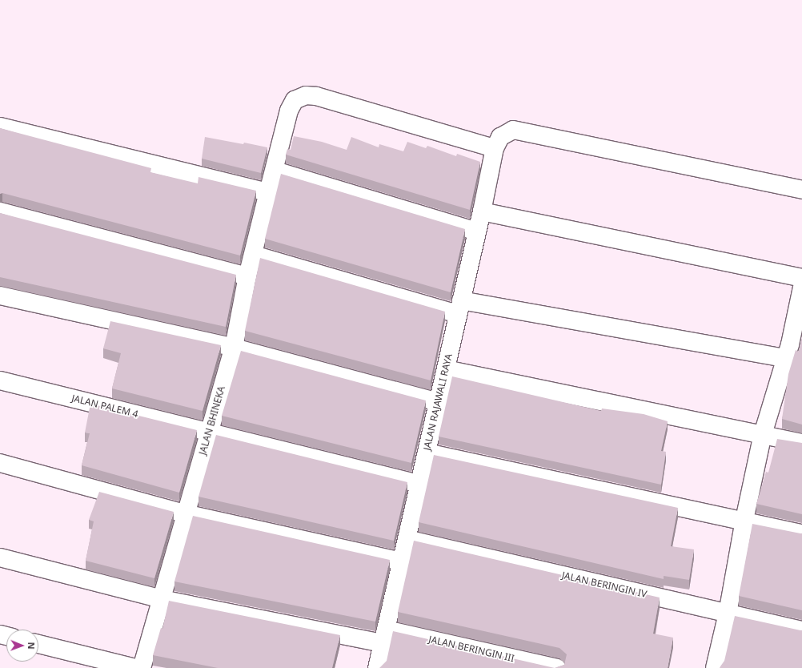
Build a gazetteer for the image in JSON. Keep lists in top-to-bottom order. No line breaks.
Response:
{"streets":{"street":["JALAN RAJAWALI RAYA","JALAN PALEM 4","JALAN BHINEKA","JALAN BERINGIN IV","JALAN BERINGIN III"]},"crossings":[["JALAN RAJAWALI RAYA","JALAN PALEM 4"],["JALAN RAJAWALI RAYA","JALAN BHINEKA"],["JALAN RAJAWALI RAYA","JALAN BERINGIN IV"],["JALAN RAJAWALI RAYA","JALAN BERINGIN III"],["JALAN PALEM 4","JALAN BHINEKA"],["JALAN BHINEKA","JALAN BERINGIN III"]],"north":"right"}
